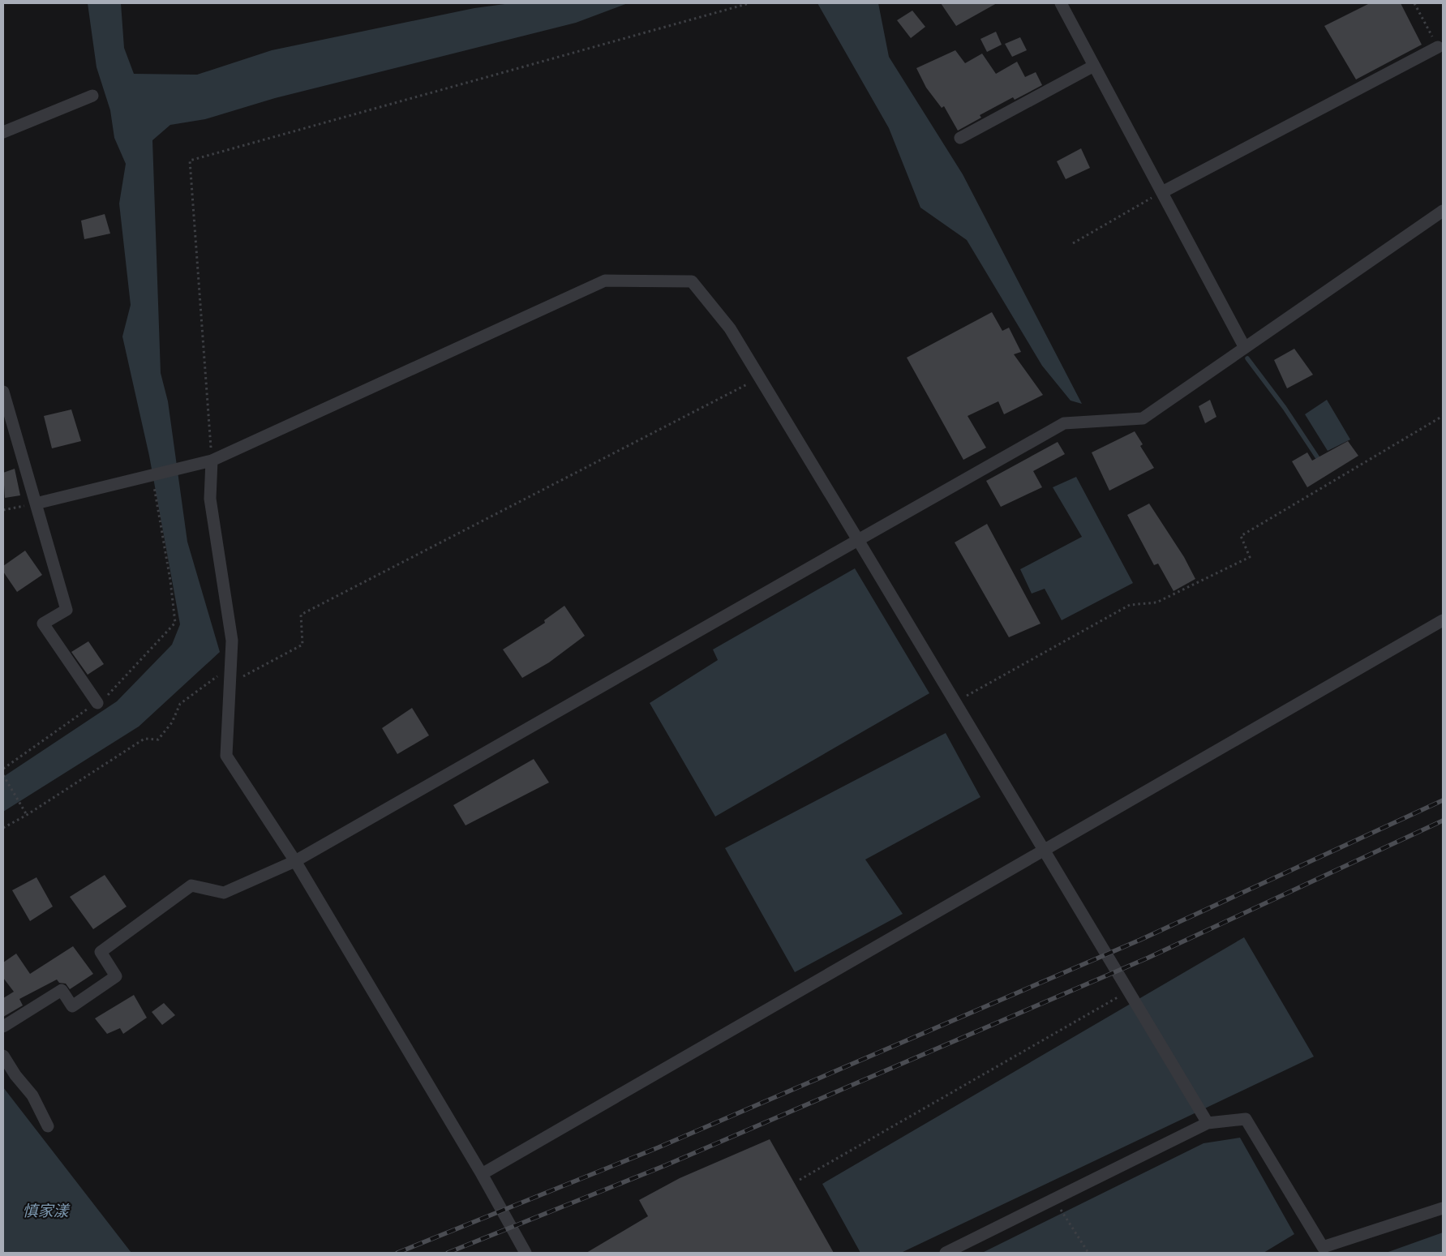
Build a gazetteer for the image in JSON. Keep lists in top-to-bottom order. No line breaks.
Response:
{"water":["慎家漾"]}
